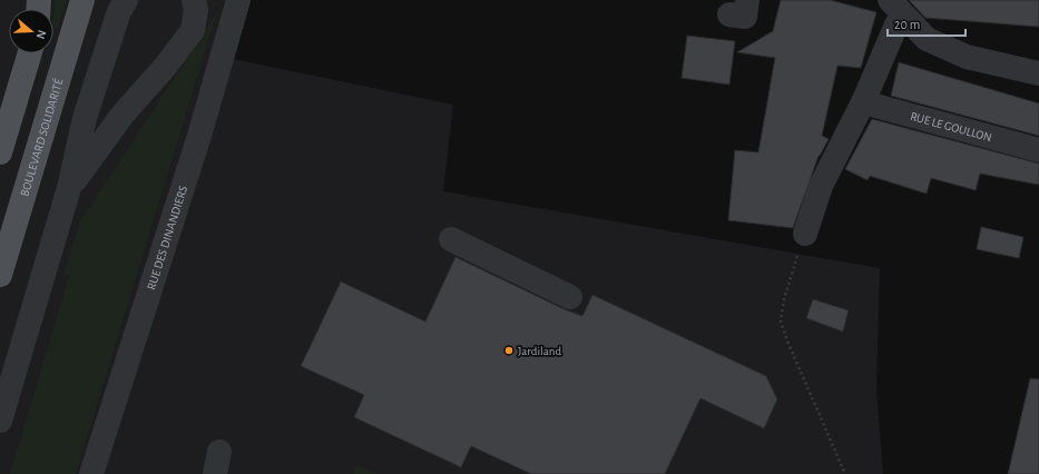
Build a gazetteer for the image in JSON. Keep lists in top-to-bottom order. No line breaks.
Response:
{"streets":{"main road":["BOULEVARD SOLIDARITÉ"],"street":["RUE LE GOULLON","RUE DES DINANDIERS"]},"places":["Jardiland"],"scale_bar":"20 m","north":"right"}
